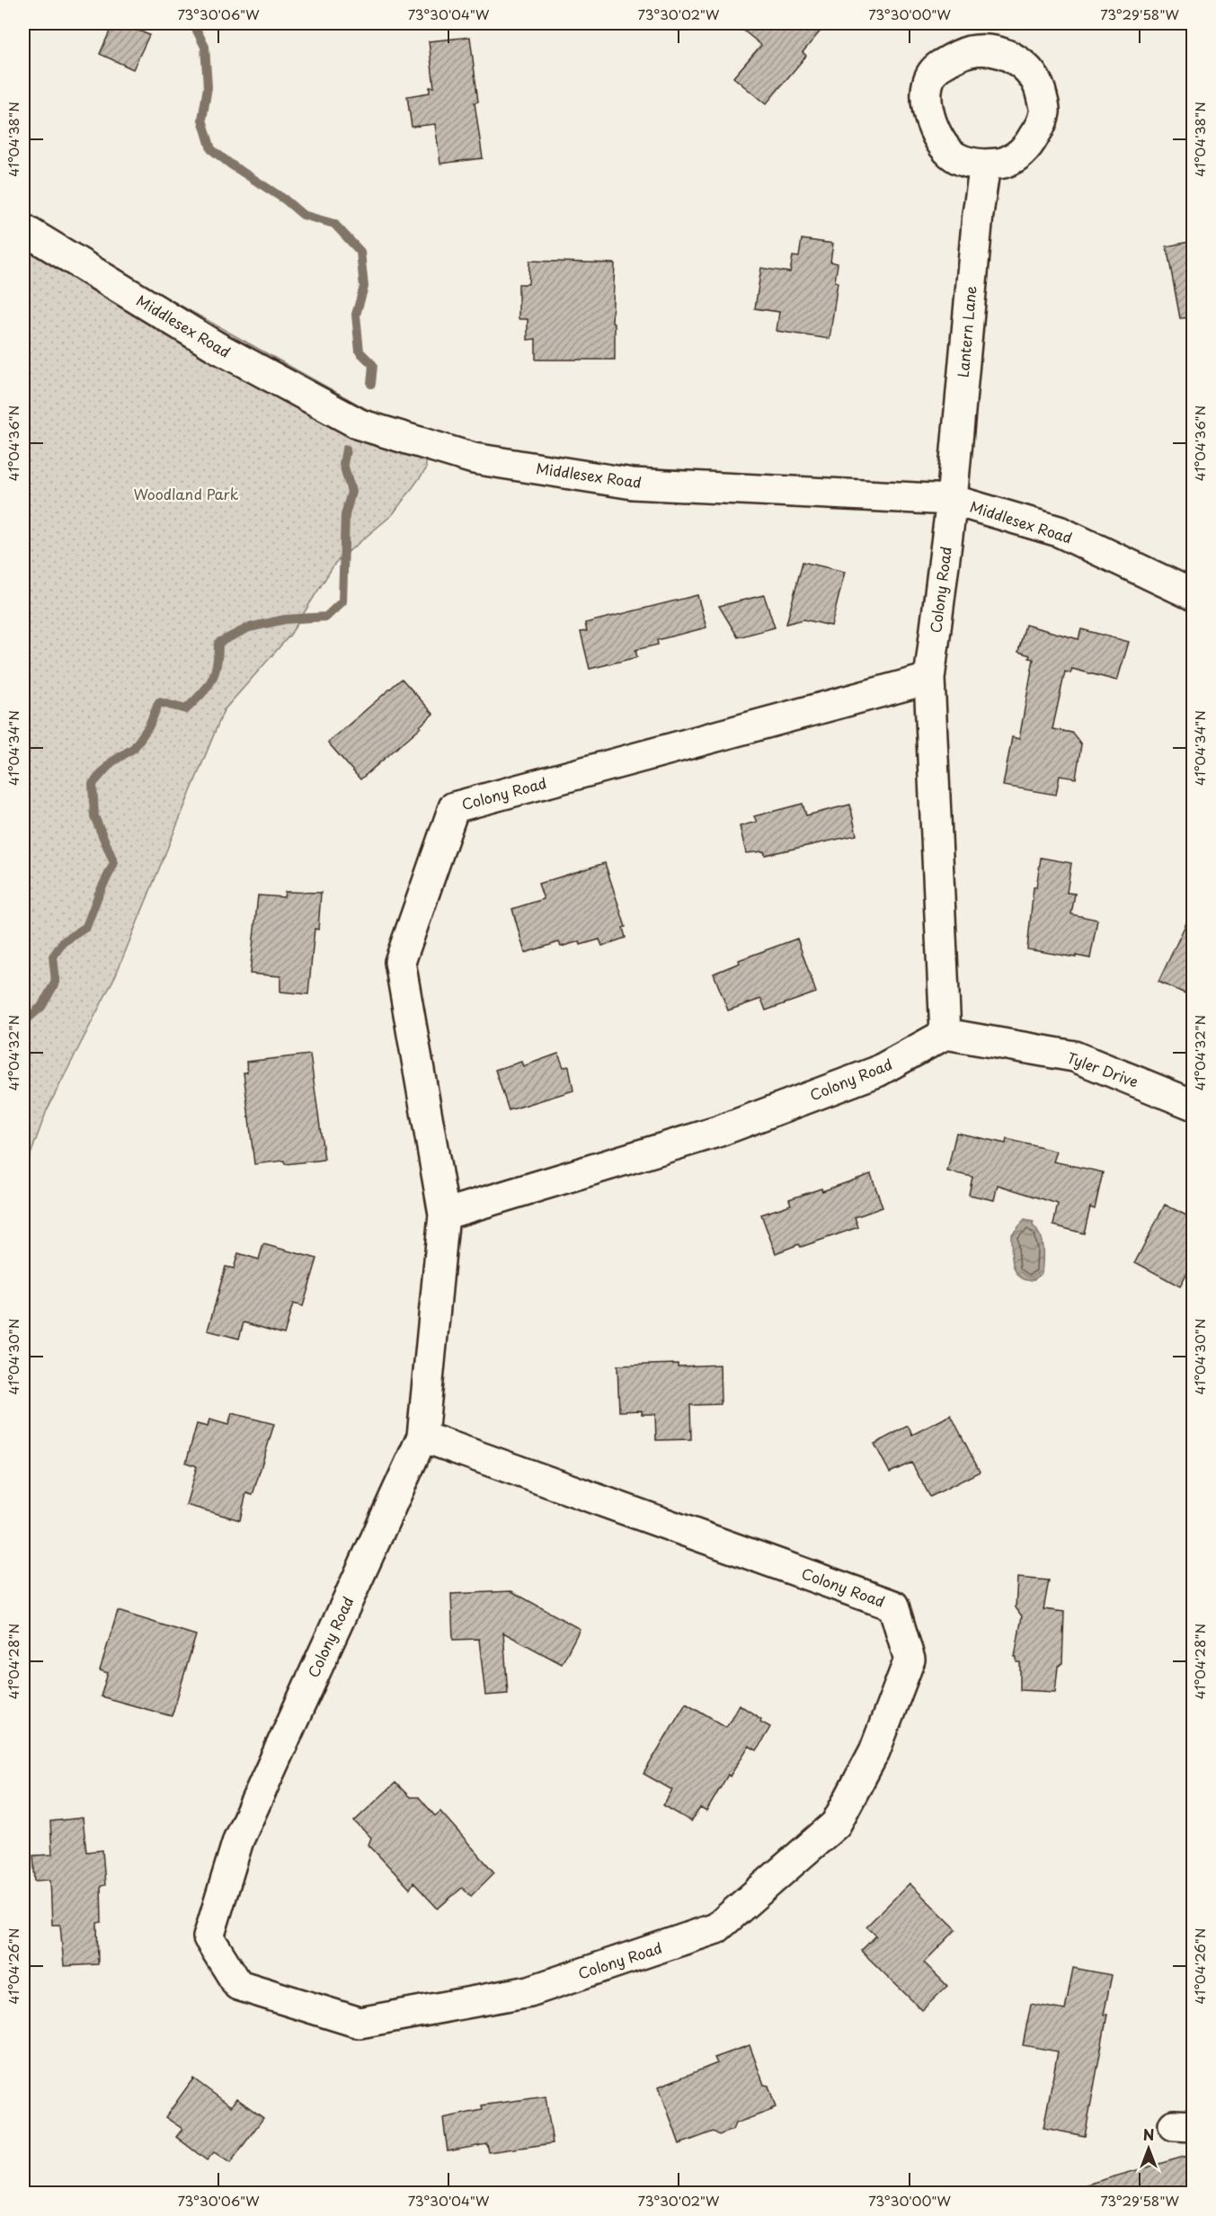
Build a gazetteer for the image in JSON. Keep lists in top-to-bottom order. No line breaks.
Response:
{"streets":{"street":["Middlesex Road","Lantern Lane","Colony Road","Tyler Drive"]},"crossings":[["Middlesex Road","Lantern Lane"],["Middlesex Road","Colony Road"],["Lantern Lane","Colony Road"],["Colony Road","Tyler Drive"]],"parks":["Woodland Park"],"north":"top","coordinates":["73°30'06\"W","73°30'04\"W","73°30'02\"W","73°30'00\"W","73°29'58\"W","41°04'38\"N","41°04'36\"N","41°04'34\"N","41°04'32\"N","41°04'30\"N","41°04'28\"N","41°04'26\"N"]}
